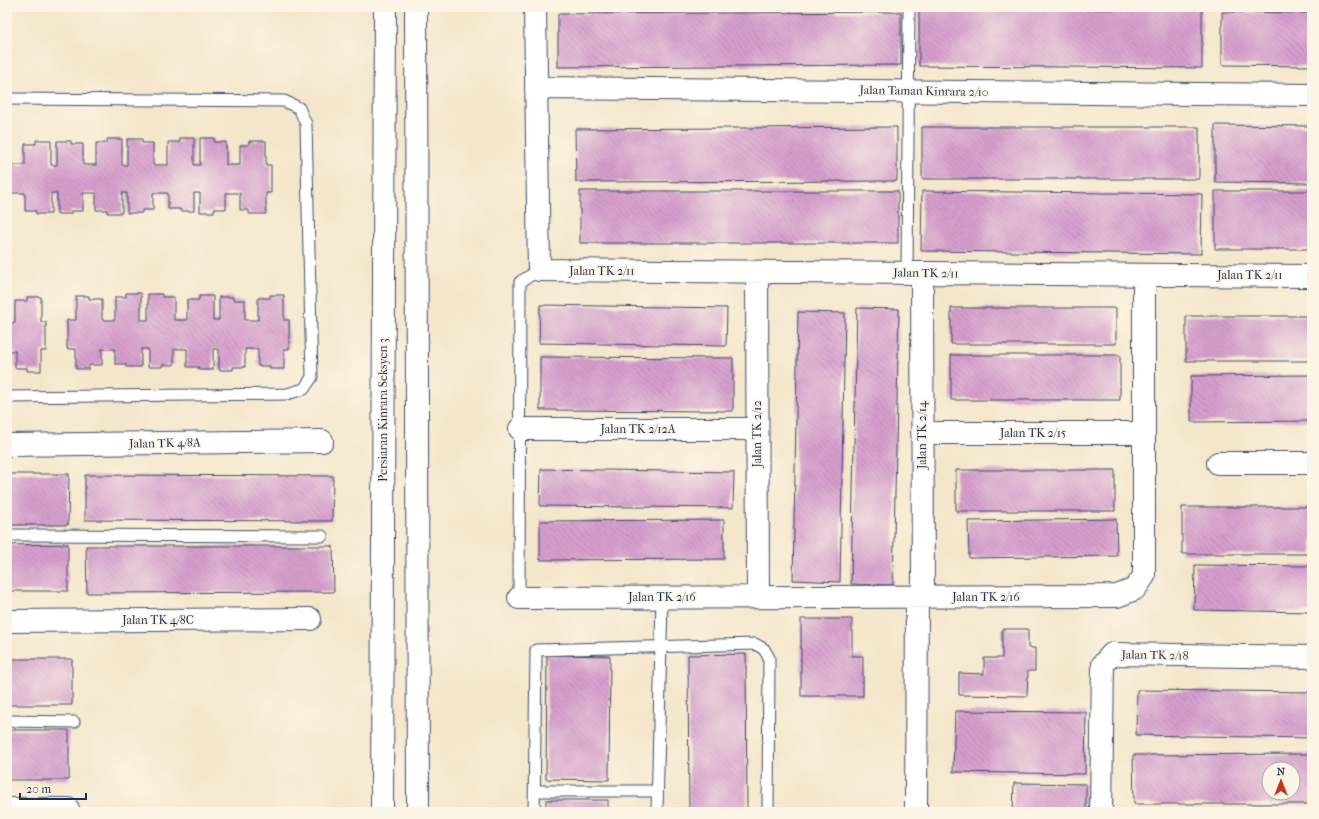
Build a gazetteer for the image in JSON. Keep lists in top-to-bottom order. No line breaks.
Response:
{"streets":{"street":["Jalan Taman Kinrara 2/10","Jalan TK 2/11","Persiaran Kinrara Seksyen 3","Jalan TK 2/12A","Jalan TK 2/15","Jalan TK 2/12","Jalan TK 2/14","Jalan TK 4/8A","Jalan TK 2/16","Jalan TK 4/8C","Jalan TK 2/18"]},"crossings":[["Jalan TK 2/11","Jalan TK 2/12"],["Jalan TK 2/11","Jalan TK 2/14"],["Jalan TK 2/11","Jalan TK 2/16"],["Jalan TK 2/12A","Jalan TK 2/12"],["Jalan TK 2/15","Jalan TK 2/14"],["Jalan TK 2/15","Jalan TK 2/16"],["Jalan TK 2/12","Jalan TK 2/16"],["Jalan TK 2/14","Jalan TK 2/16"]],"scale_bar":"20 m","north":"top"}
